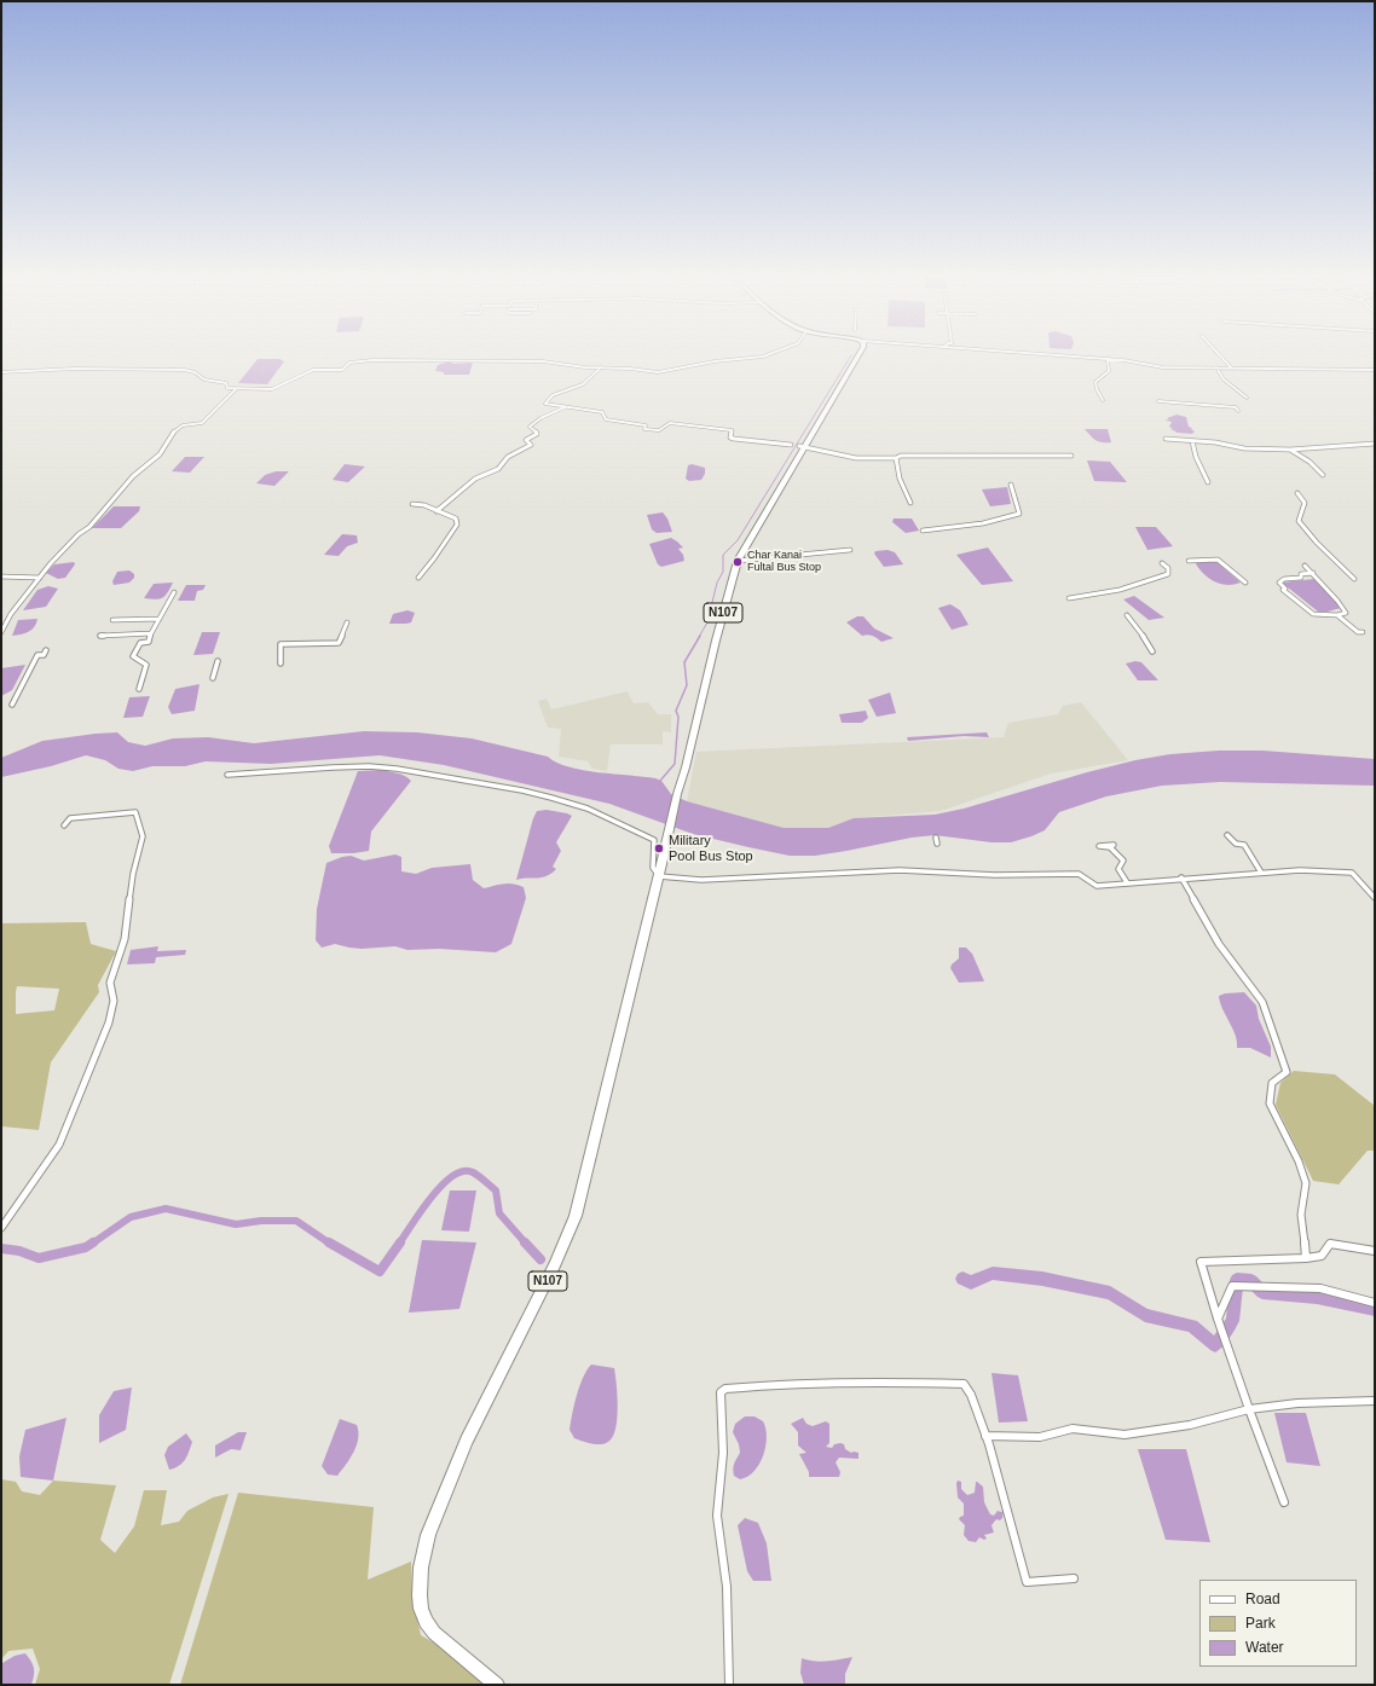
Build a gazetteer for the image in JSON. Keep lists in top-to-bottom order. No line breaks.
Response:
{"streets":{"highway":["N107"]},"places":["Char Kanai Fultal Bus Stop","Military Pool Bus Stop"],"legend":["Road","Park","Water"]}
